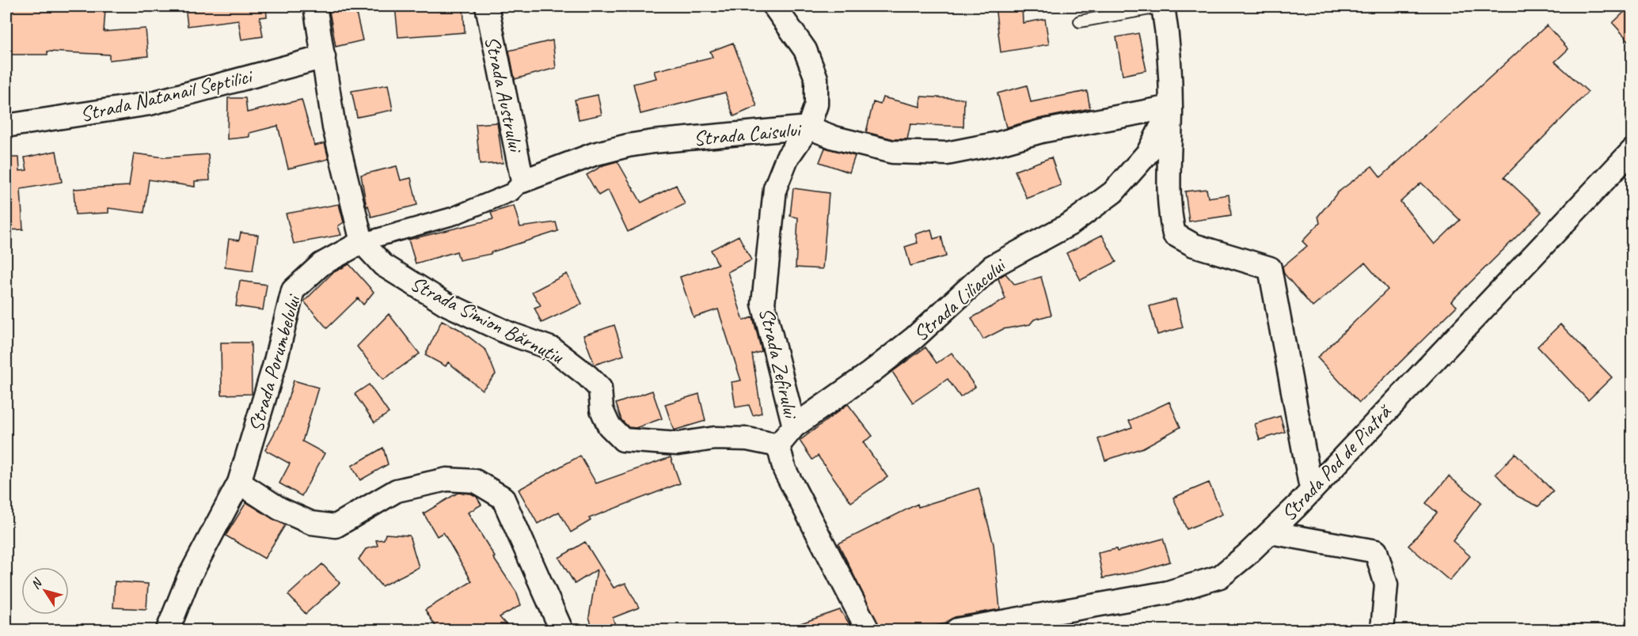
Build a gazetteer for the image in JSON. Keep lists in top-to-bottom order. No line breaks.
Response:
{"streets":{"street":["Strada Austrului","Strada Natanail Septilici","Strada Caisului","Strada Liliacului","Strada Simion Bărnuțiu","Strada Zefirului","Strada Porumbelului","Strada Pod de Piatră"]},"crossings":[["Strada Austrului","Strada Caisului"],["Strada Caisului","Strada Liliacului"],["Strada Caisului","Strada Simion Bărnuțiu"],["Strada Caisului","Strada Zefirului"],["Strada Caisului","Strada Porumbelului"],["Strada Liliacului","Strada Zefirului"],["Strada Liliacului","Strada Pod de Piatră"],["Strada Simion Bărnuțiu","Strada Zefirului"],["Strada Simion Bărnuțiu","Strada Porumbelului"]],"north":"top left"}
